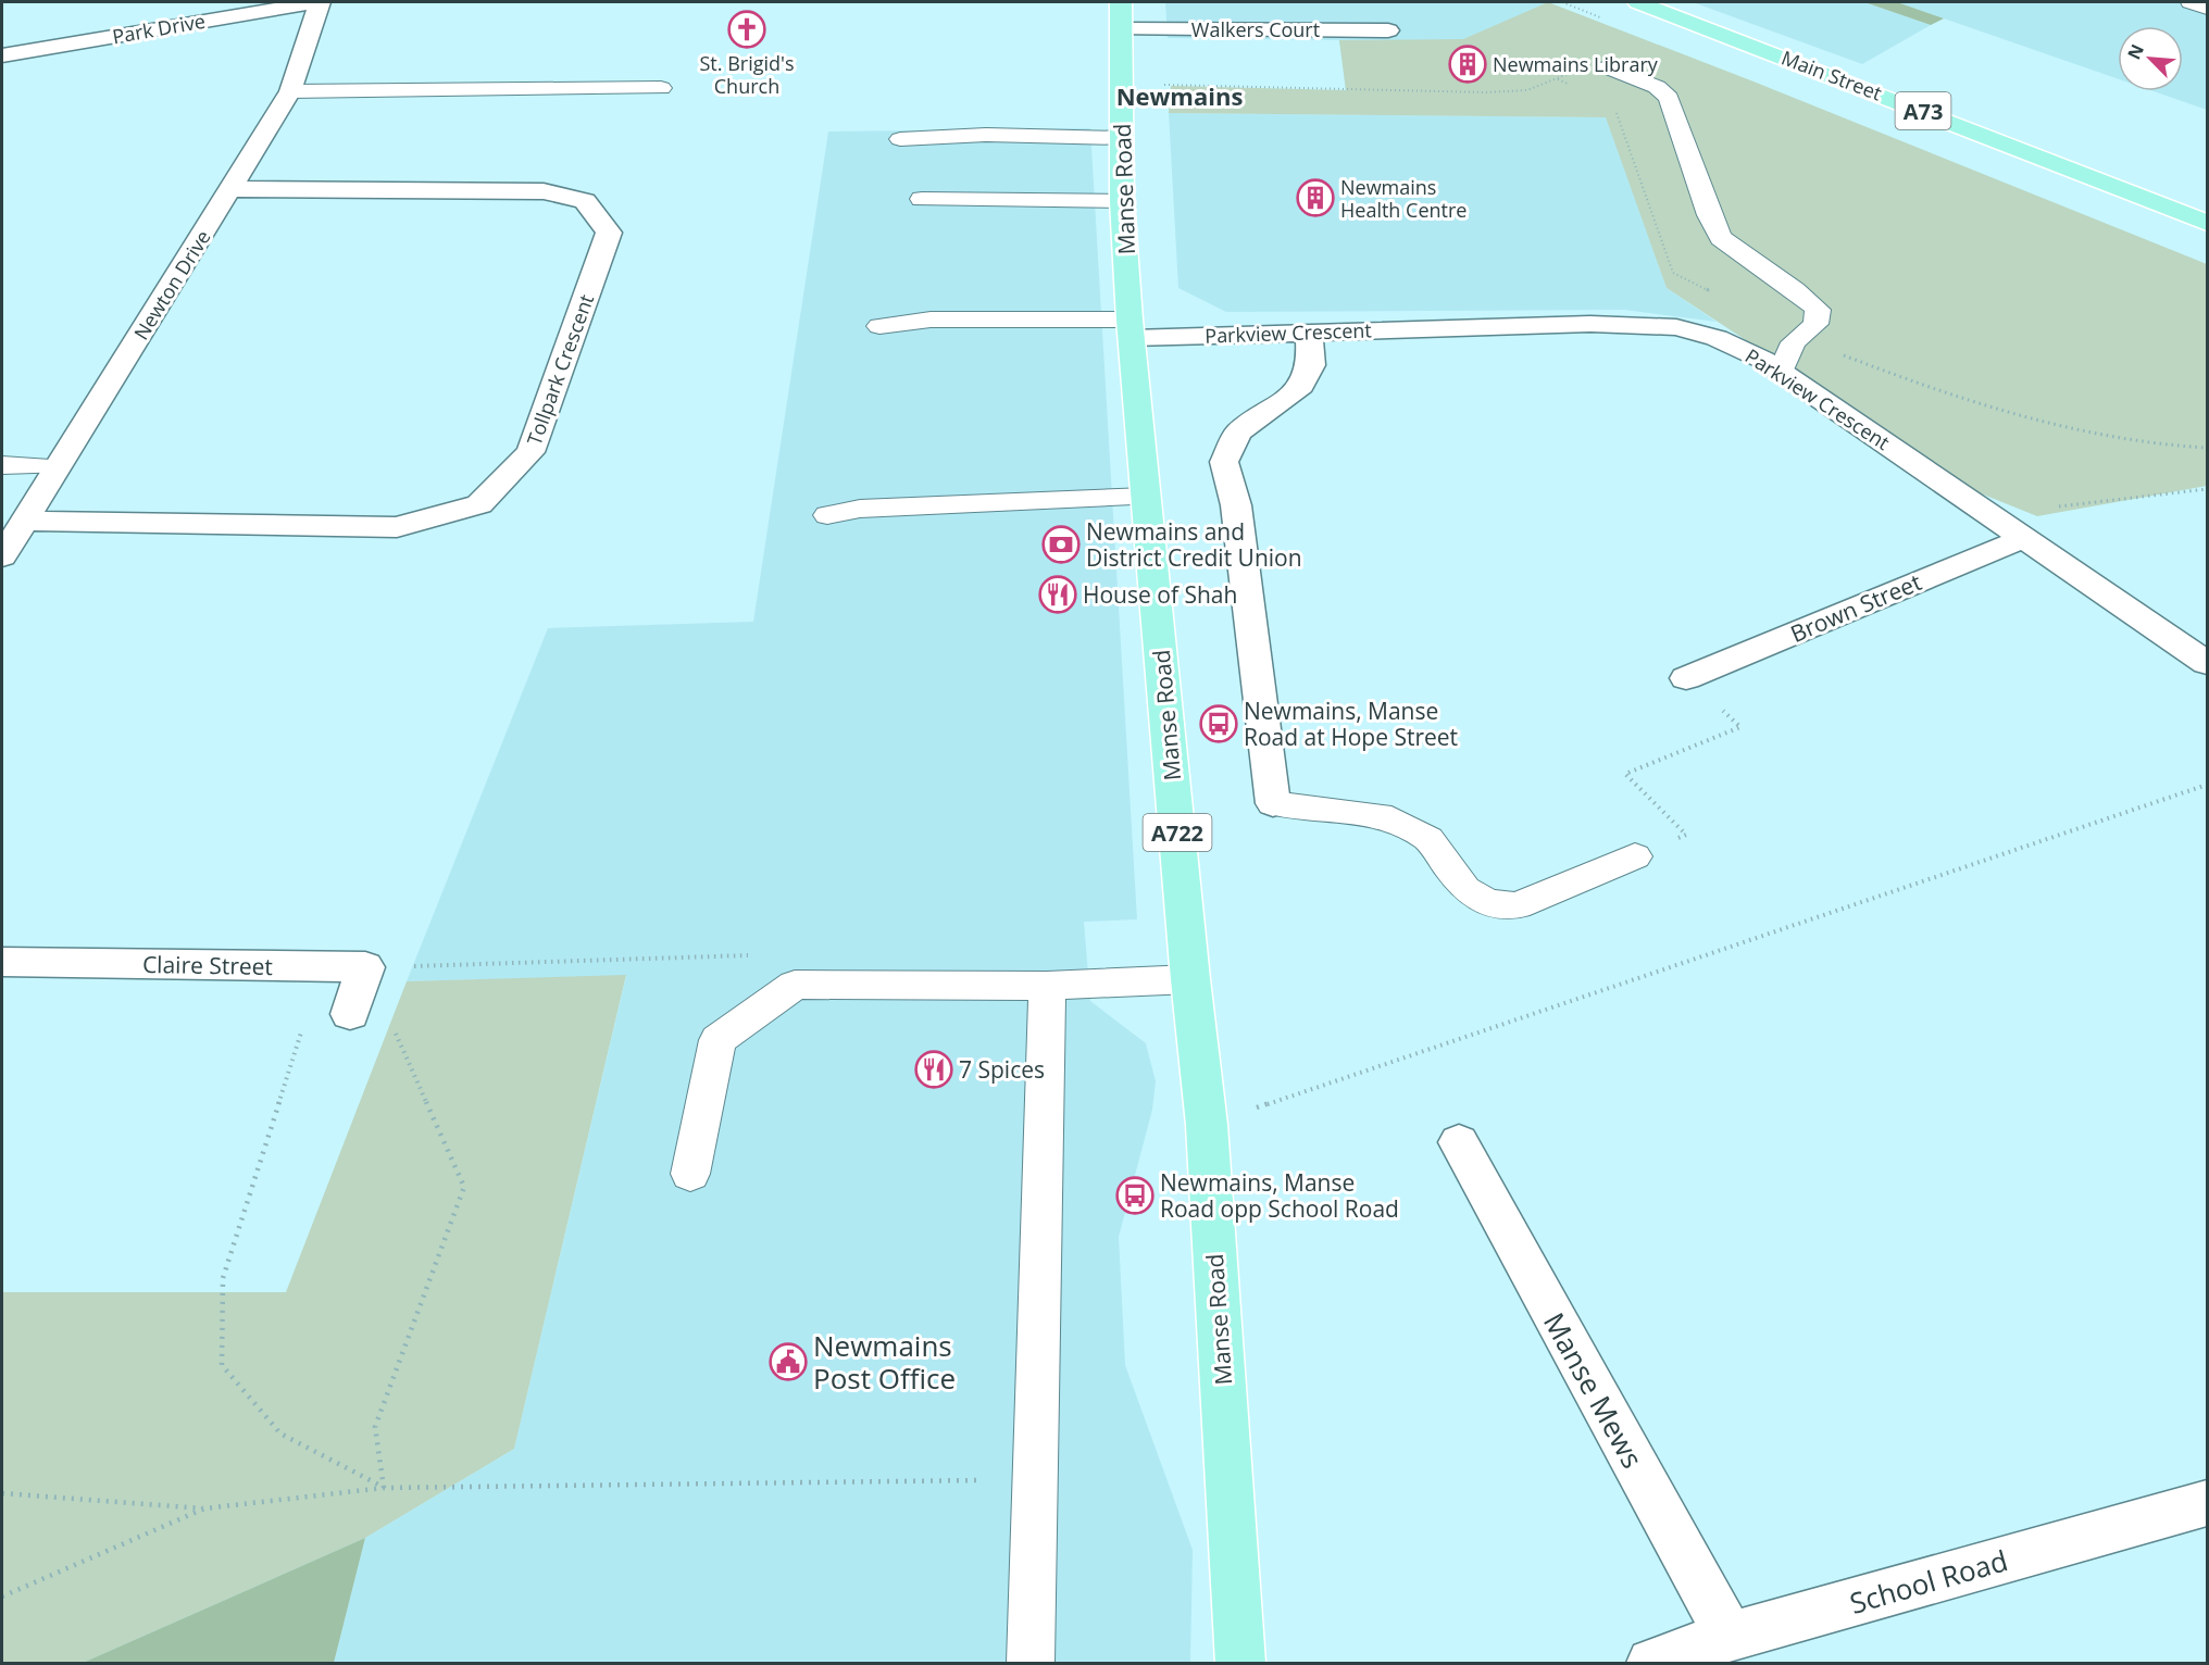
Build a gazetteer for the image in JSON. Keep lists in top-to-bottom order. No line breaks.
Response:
{"streets":{"main road":["Main Street","A73","Manse Road","A722"],"street":["Park Drive","Walkers Court","Newton Drive","Parkview Crescent","Tollpark Crescent","Brown Street","Claire Street","Manse Mews","School Road"]},"crossings":[["Park Drive","Newton Drive"],["Walkers Court","Manse Road"],["Manse Road","Parkview Crescent"],["Newton Drive","Tollpark Crescent"],["Parkview Crescent","Brown Street"],["Manse Mews","School Road"]],"districts":["Newmains"],"places":{"church":["St. Brigid's Church"],"building":["Newmains Library","Newmains Health Centre"],"bank":["Newmains and District Credit Union"],"restaurant":["House of Shah","7 Spices"],"bus stop":["Newmains, Manse Road at Hope Street","Newmains, Manse Road opp School Road"],"public building":["Newmains Post Office"]},"north":"top left"}
